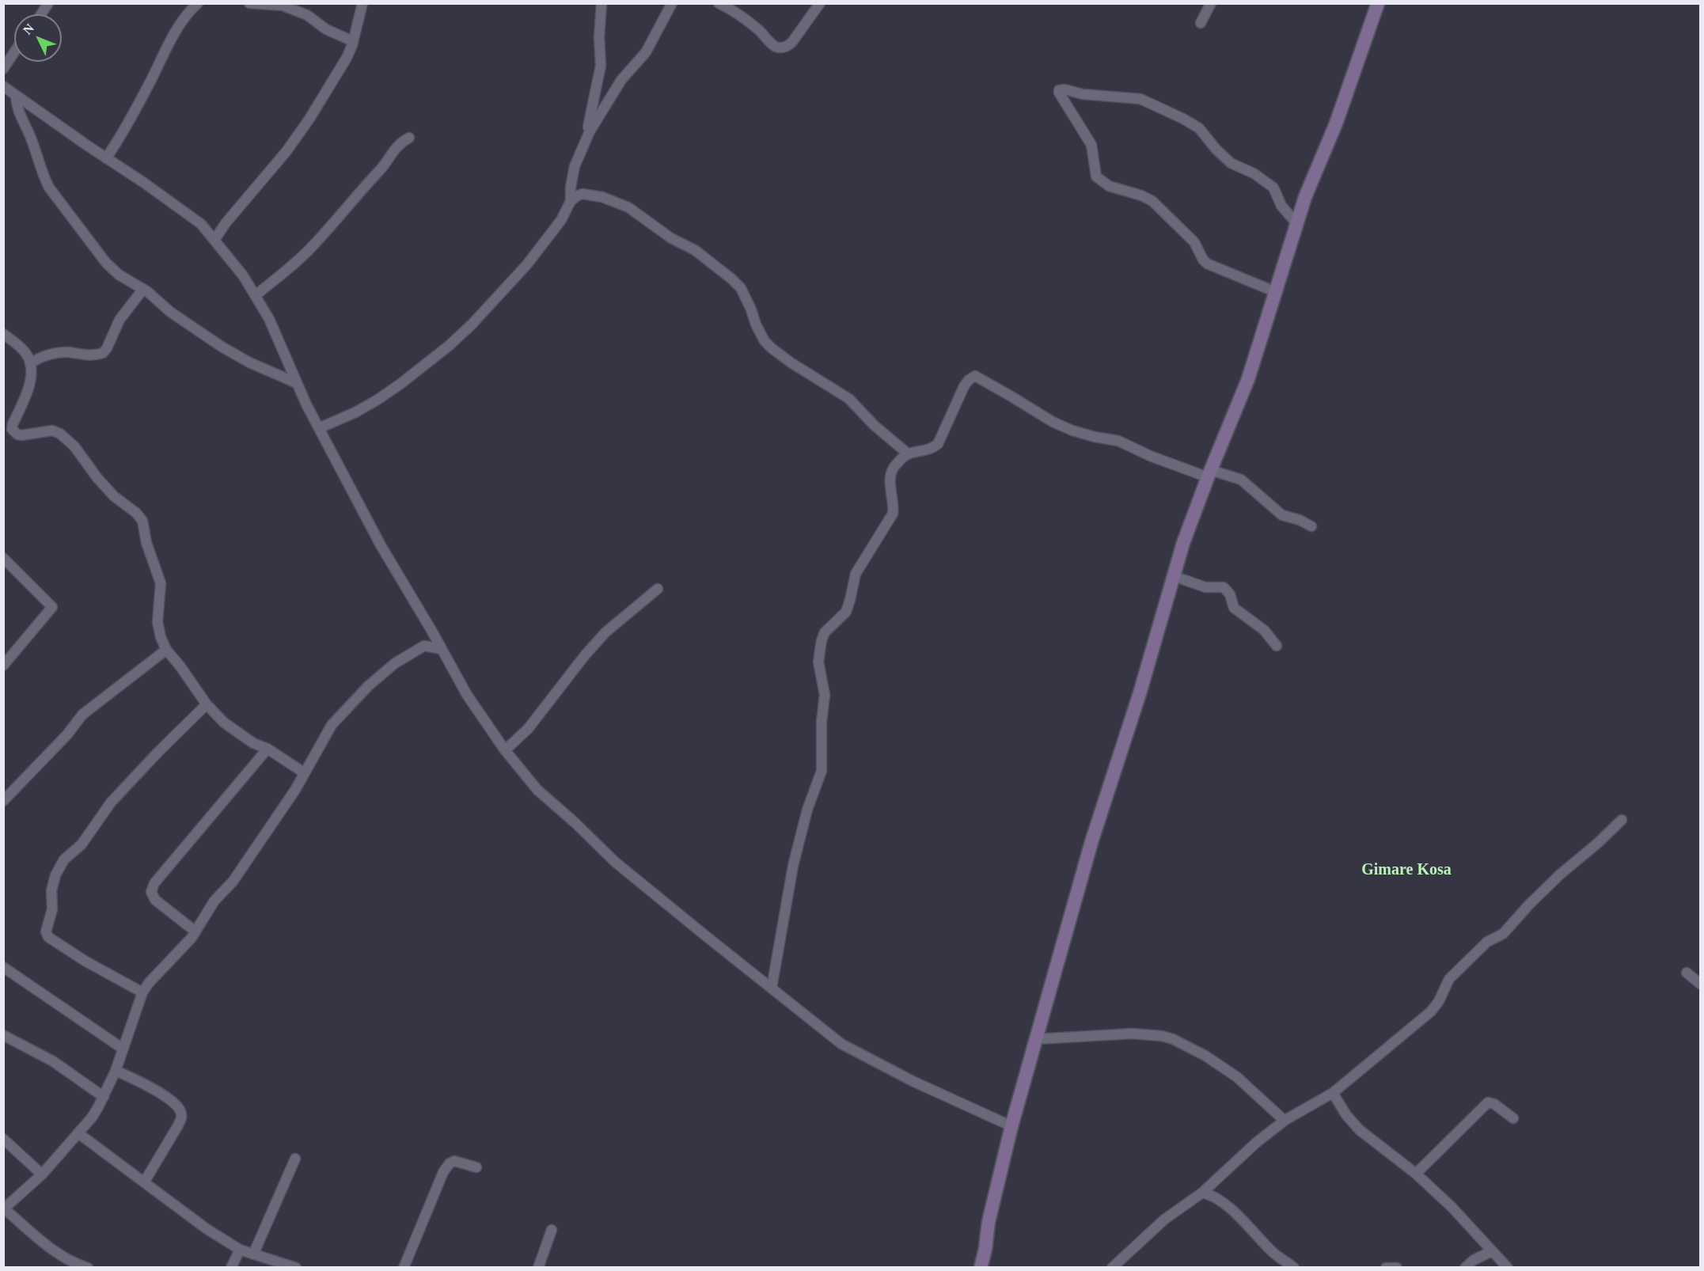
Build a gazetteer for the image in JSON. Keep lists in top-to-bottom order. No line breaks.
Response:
{"districts":["Gimare Kosa"],"north":"top left"}
